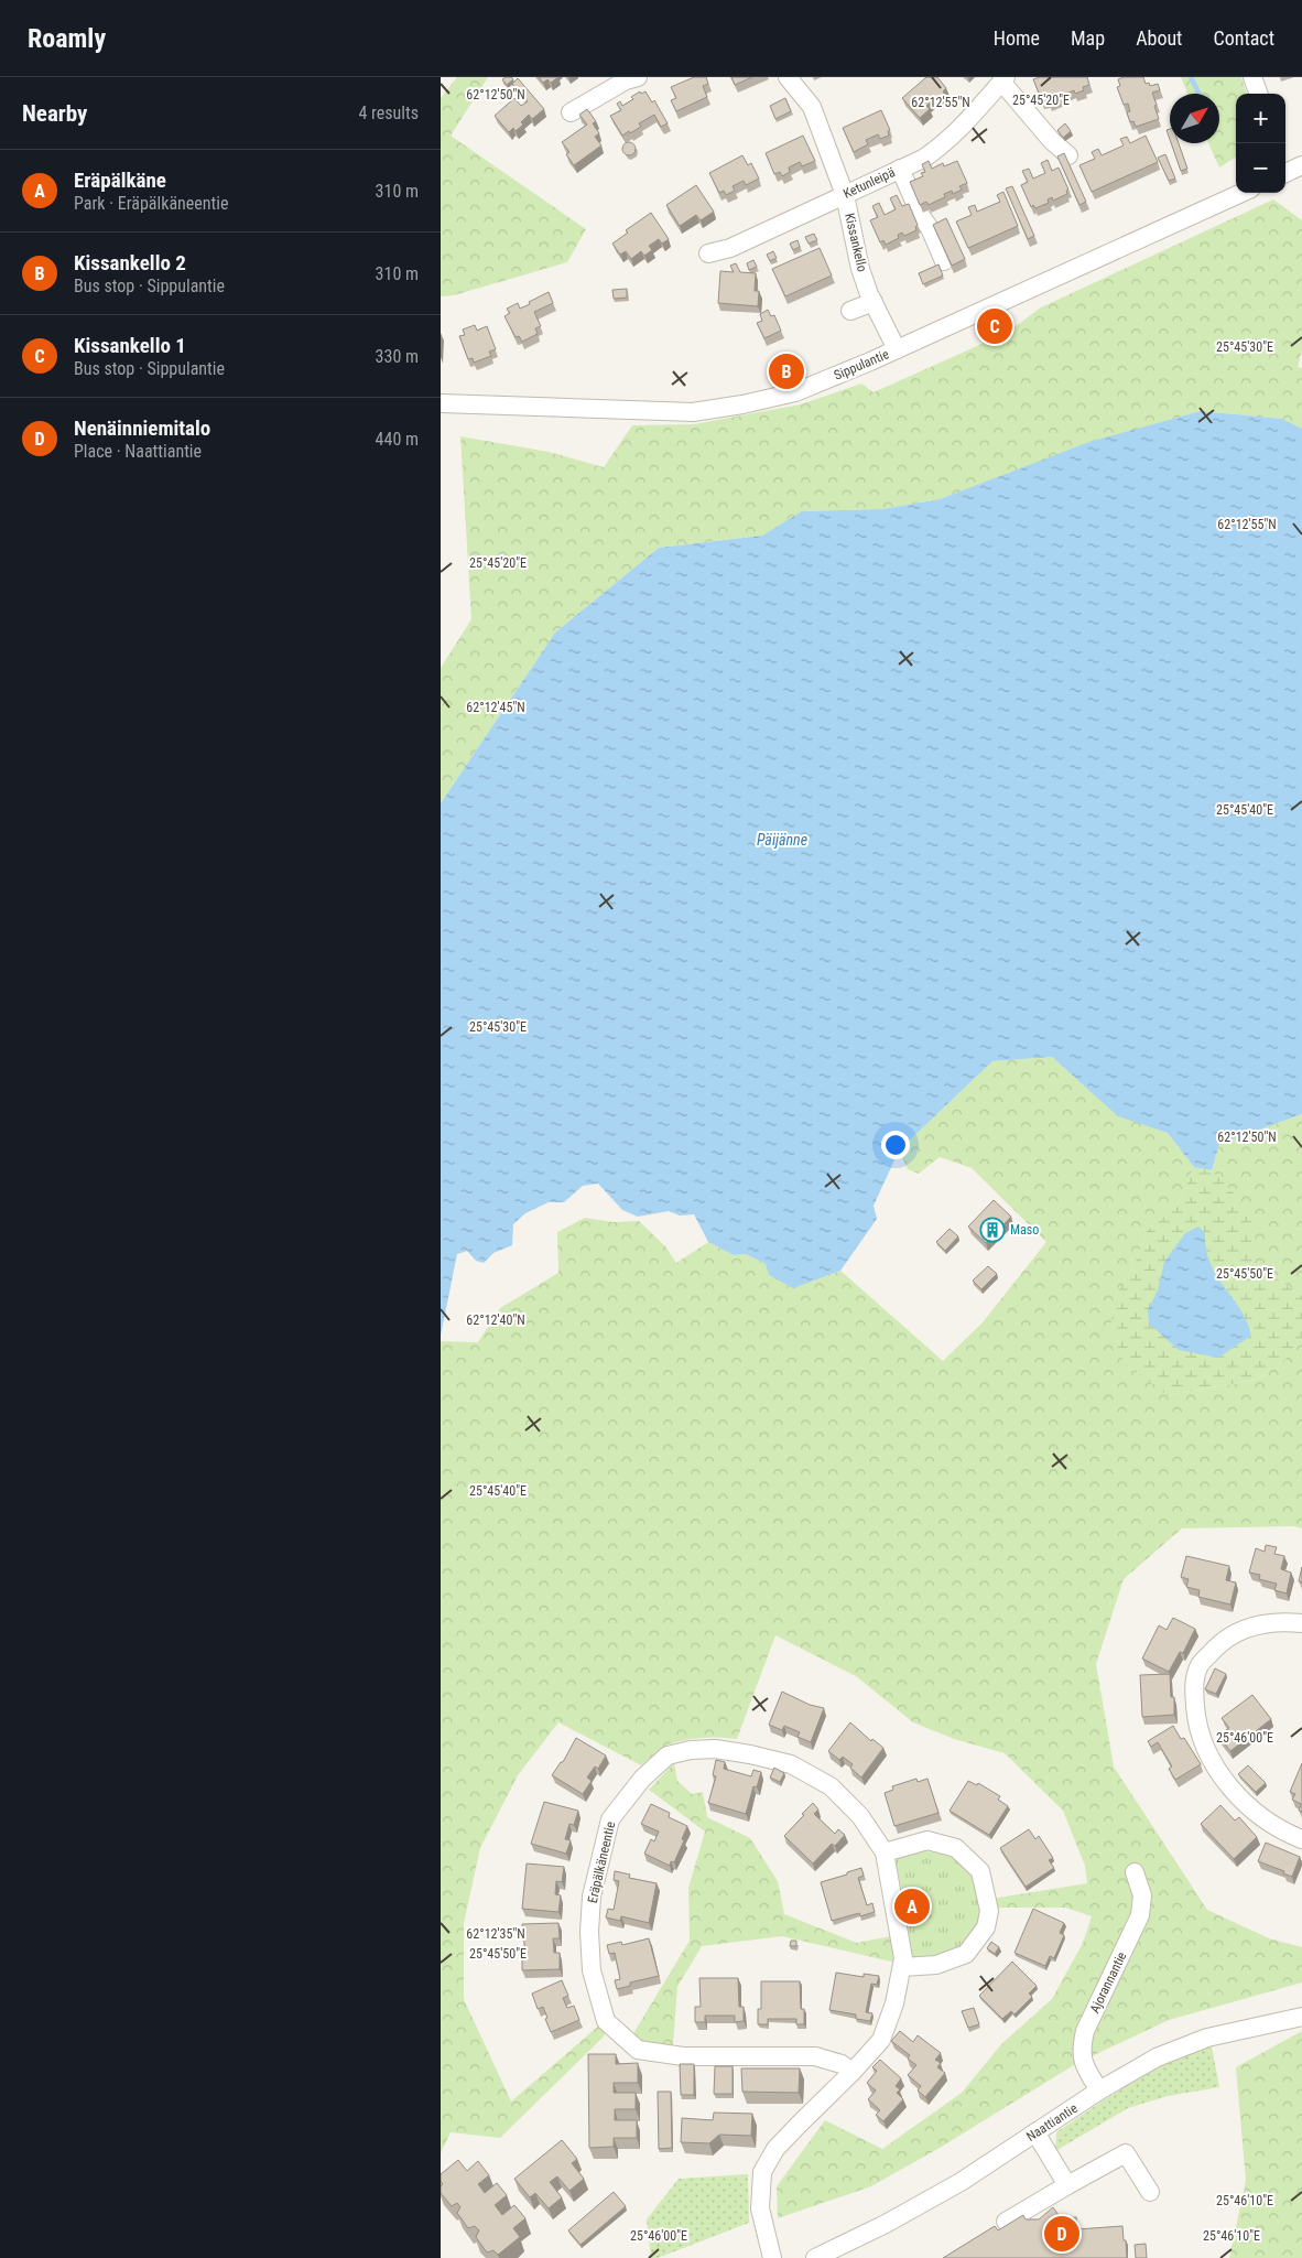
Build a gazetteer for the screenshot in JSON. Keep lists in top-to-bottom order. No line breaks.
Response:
{"streets":{"street":["Ketunleipä","Kissankello","Sippulantie","Eräpälkäneentie","Ajorannantie","Naattiantie"]},"crossings":[["Ketunleipä","Kissankello"],["Kissankello","Sippulantie"],["Ajorannantie","Naattiantie"]],"water":["Päijänne"],"places":{"building":["Maso"]},"north":"top right","page":{"header":"Roamly","nav":["Home","Map","About","Contact"],"heading":["Nearby","4 results"],"map_buttons":["+","−"],"list":[{"mark":"A","name":"Eräpälkäne","note":"Park · Eräpälkäneentie","value":"310 m"},{"mark":"B","name":"Kissankello 2","note":"Bus stop · Sippulantie","value":"310 m"},{"mark":"C","name":"Kissankello 1","note":"Bus stop · Sippulantie","value":"330 m"},{"mark":"D","name":"Nenäinniemitalo","note":"Place · Naattiantie","value":"440 m"}],"pins":["C","B","A","D"]},"coordinates":["62°12'50\"N","25°45'20\"E","62°12'55\"N","25°45'30\"E","62°12'45\"N","25°45'40\"E","25°45'50\"E","62°12'40\"N","25°46'00\"E","62°12'35\"N","25°46'10\"E"]}
